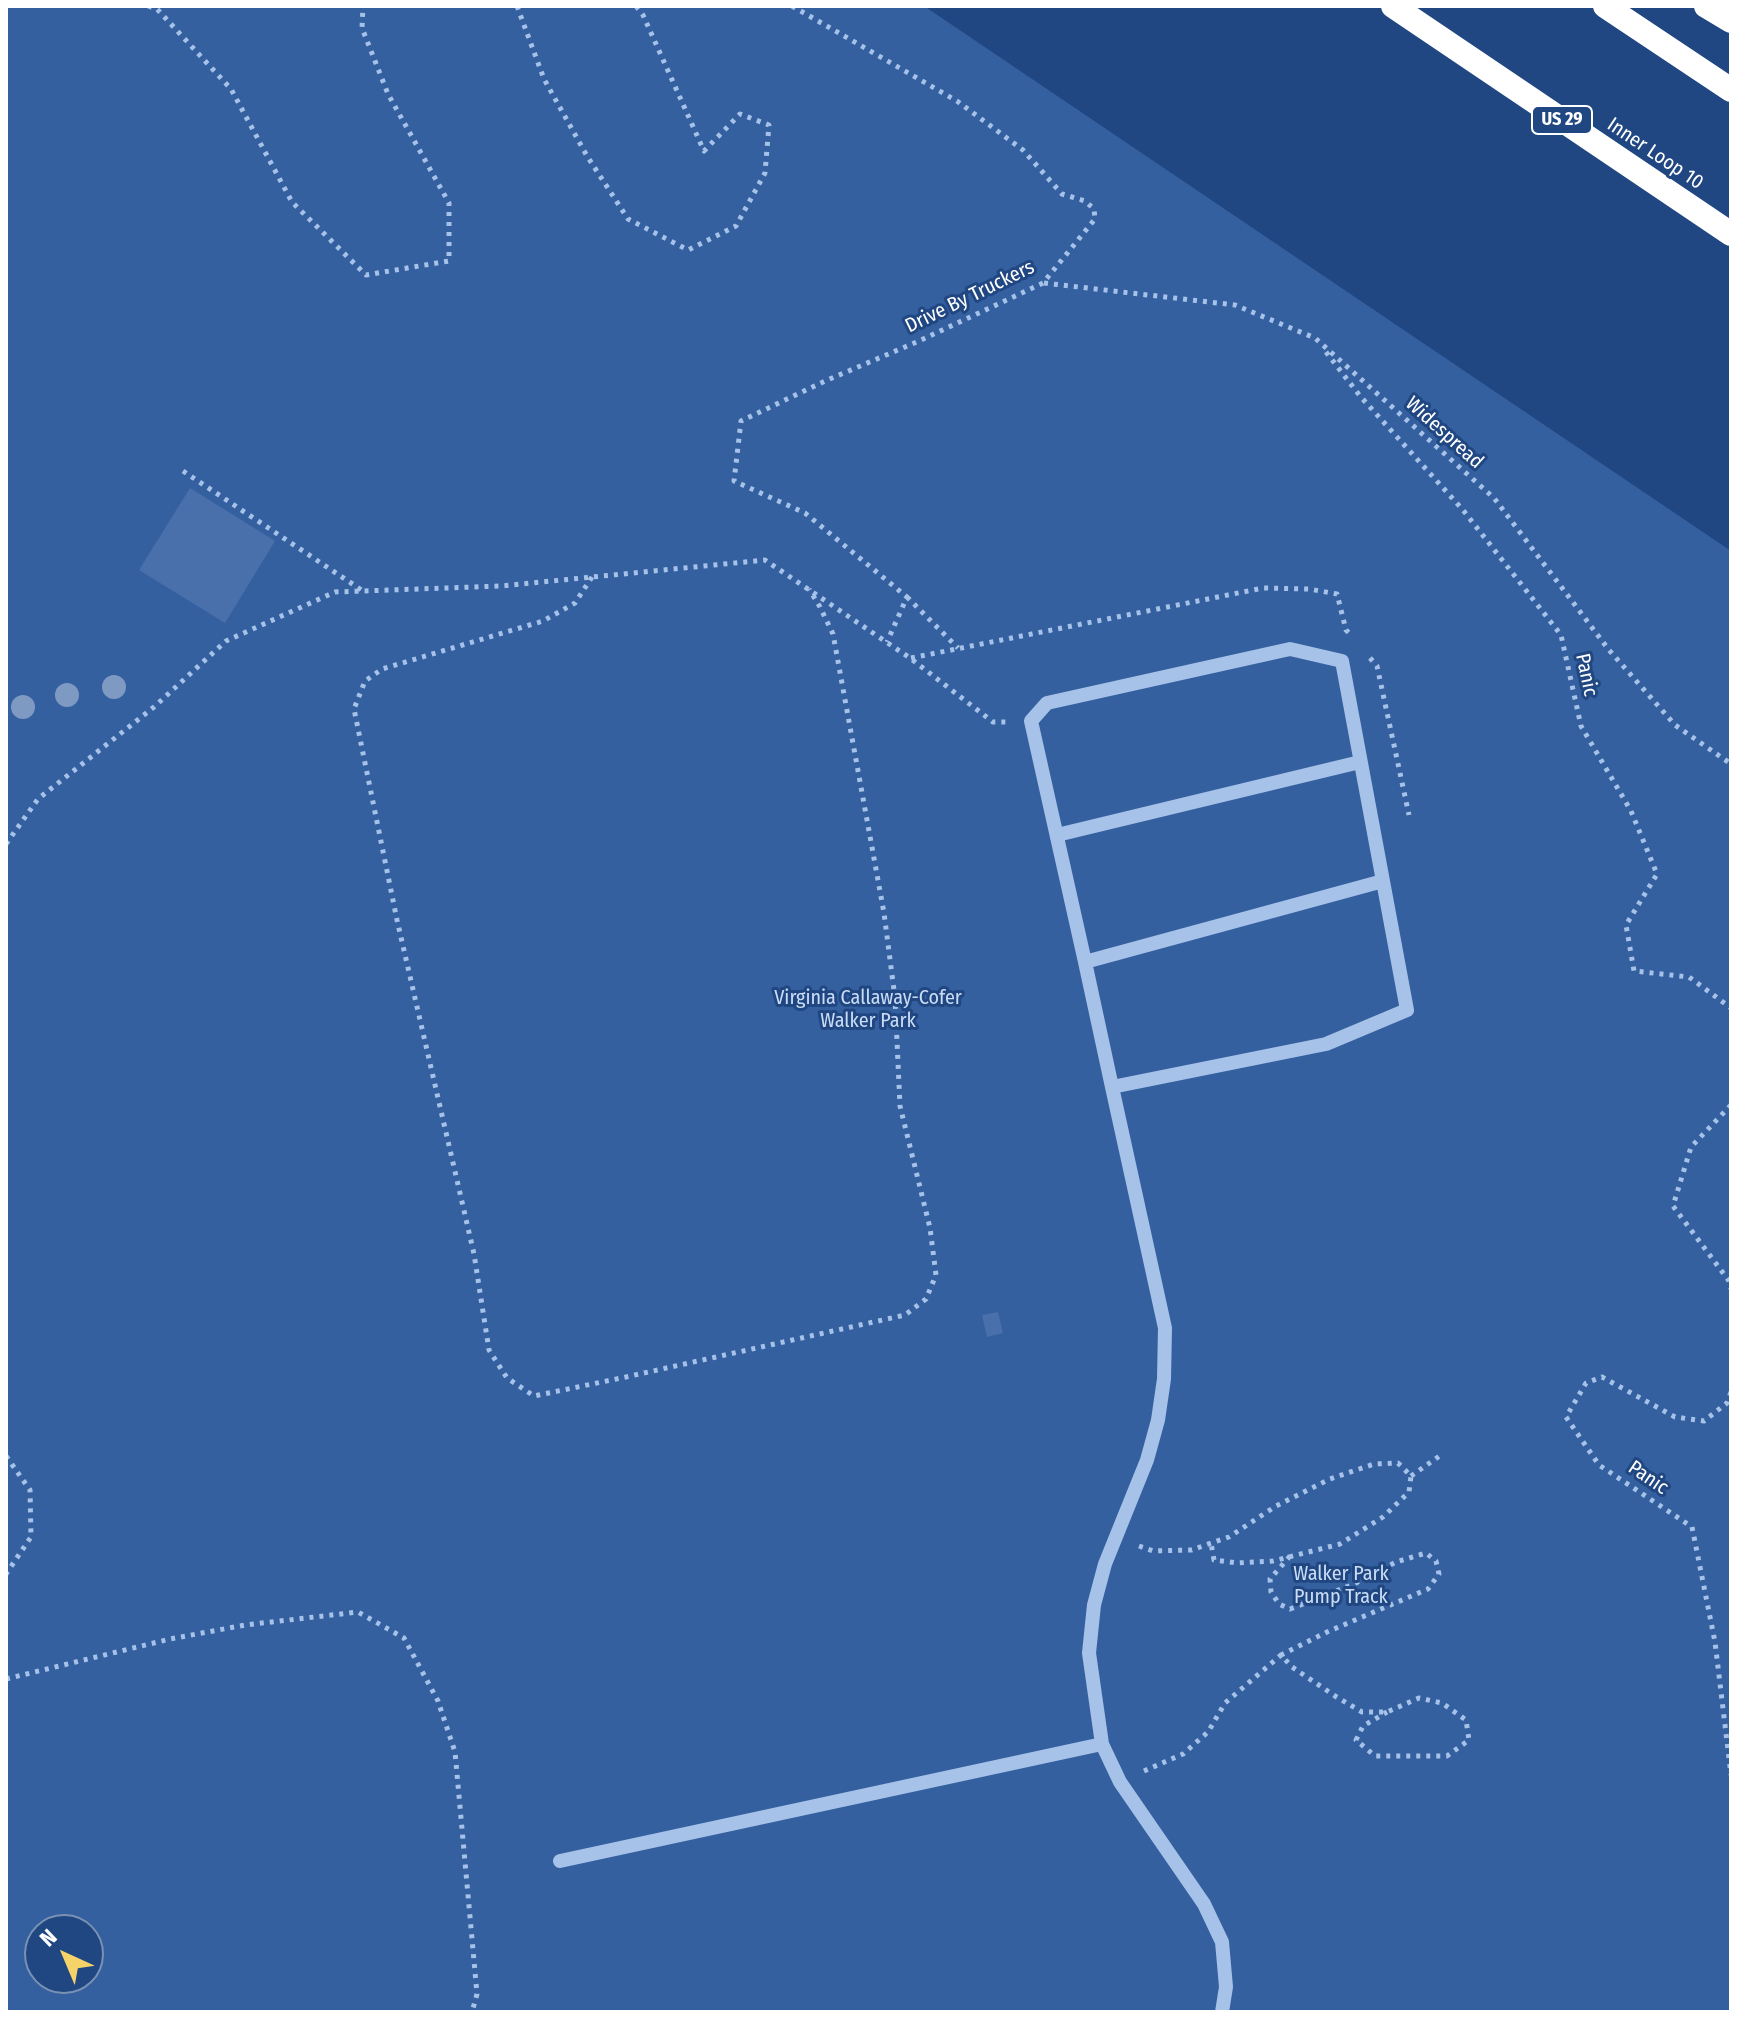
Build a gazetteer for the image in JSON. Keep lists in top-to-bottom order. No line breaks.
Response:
{"streets":{"highway":["US 29","Inner Loop 10"],"path":["Drive By Truckers","Widespread","Panic"]},"crossings":[["Drive By Truckers","Widespread"],["Widespread","Panic"]],"parks":["Virginia Callaway-Cofer Walker Park","Walker Park Pump Track"],"north":"top left"}
